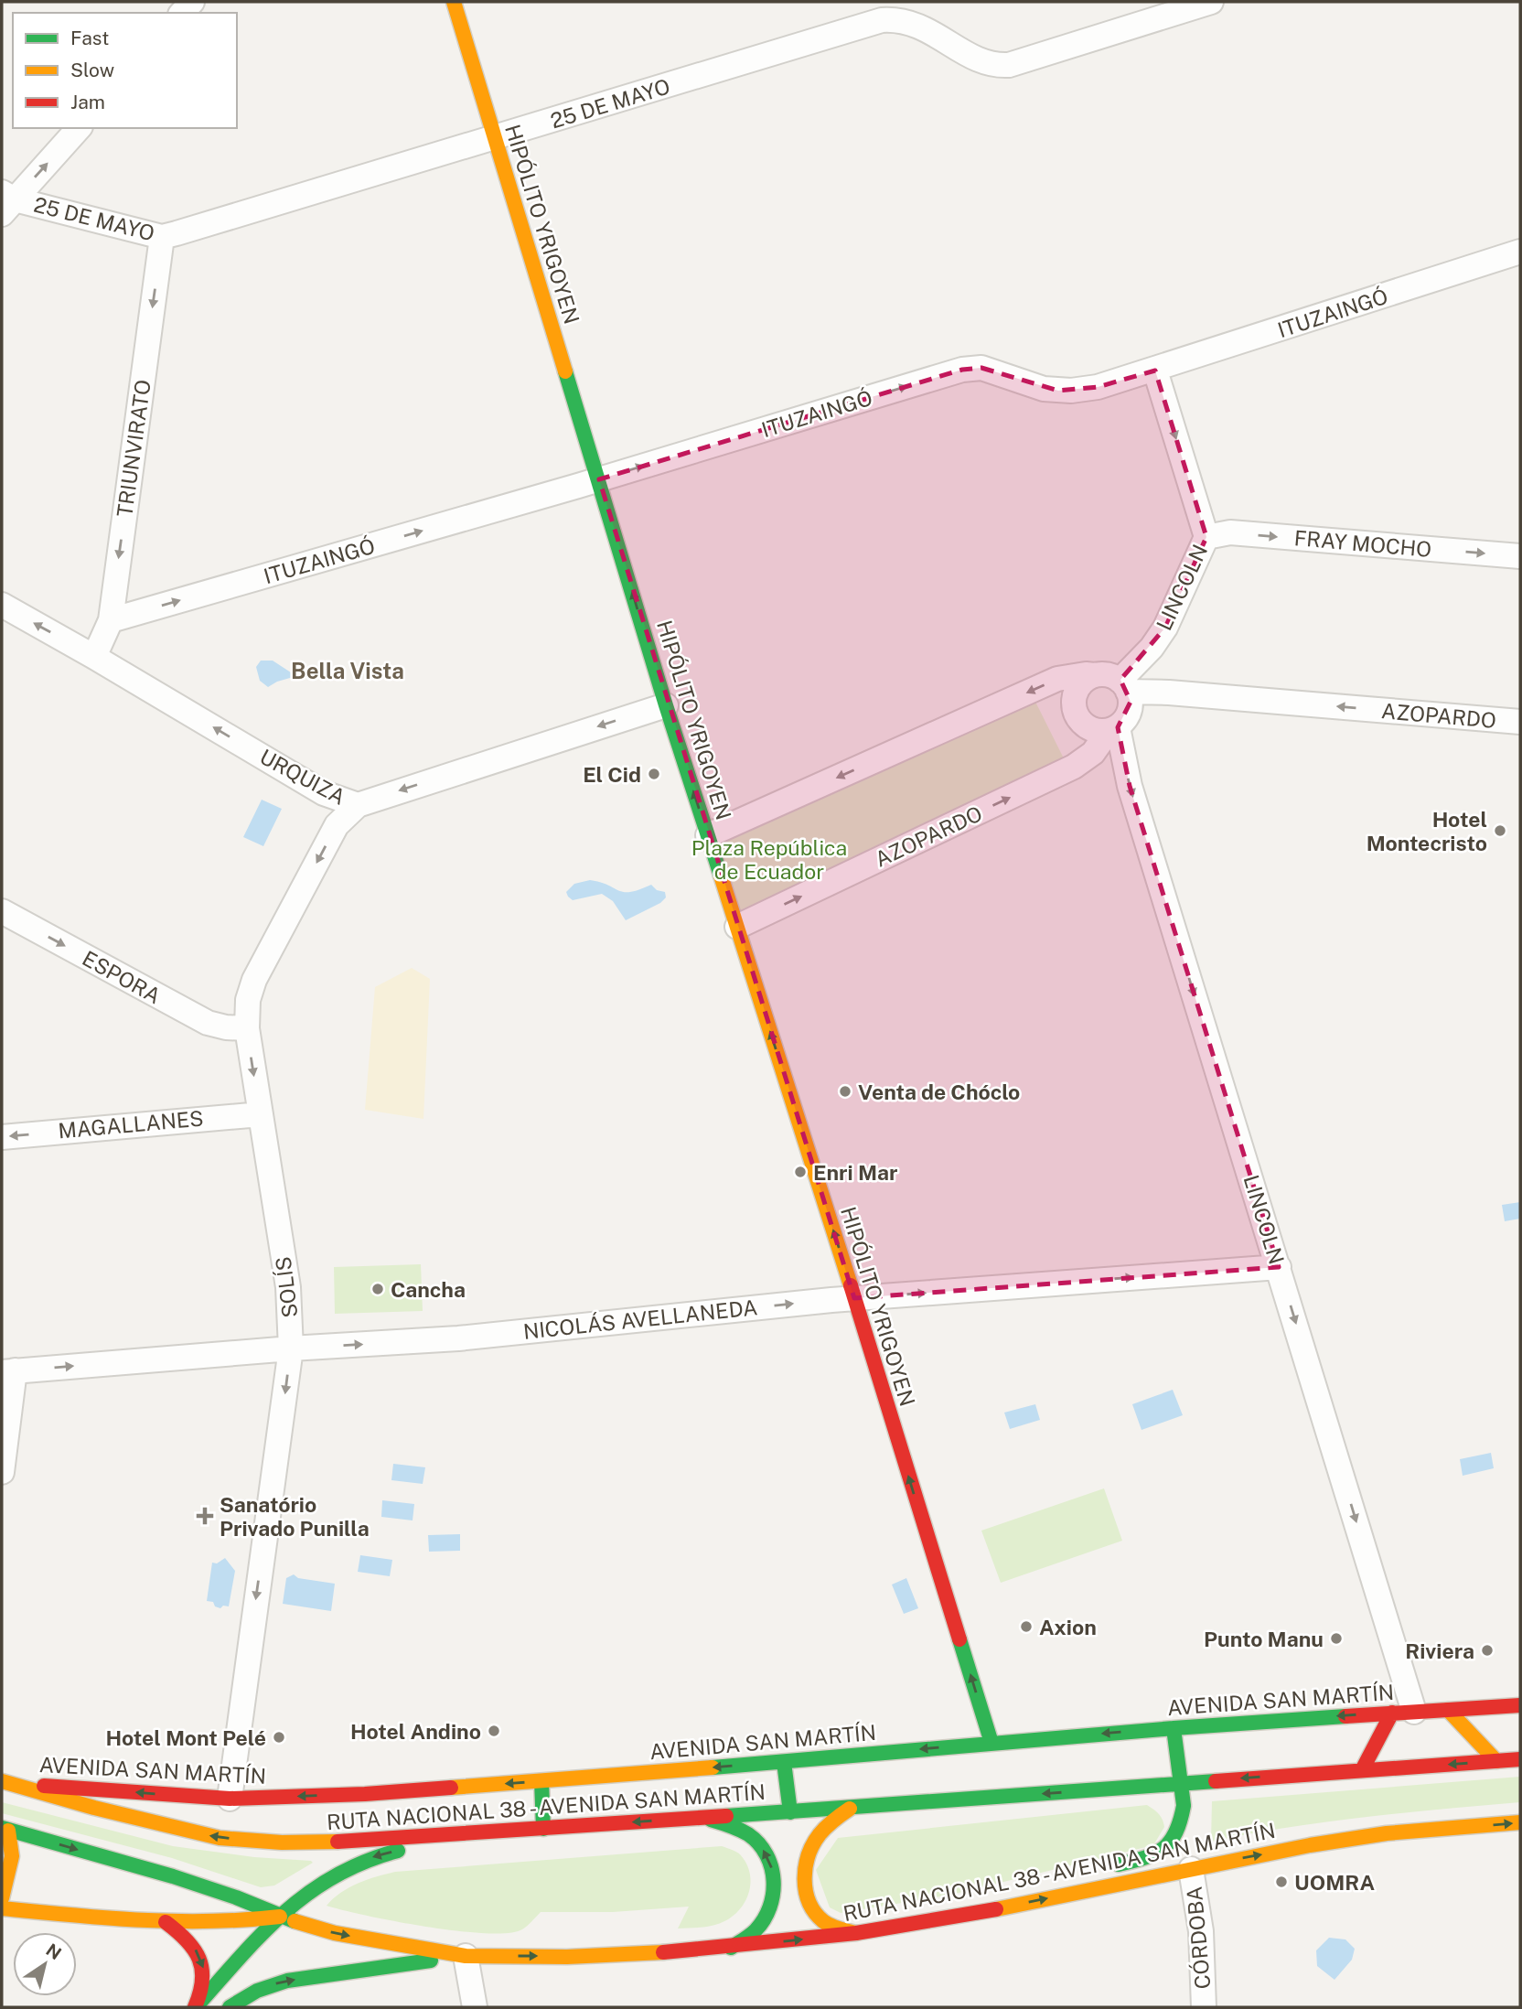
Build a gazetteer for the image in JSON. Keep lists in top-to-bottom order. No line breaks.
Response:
{"streets":{"main road":["HIPÓLITO YRIGOYEN","AVENIDA SAN MARTÍN","RUTA NACIONAL 38 - AVENIDA SAN MARTÍN"],"street":["25 DE MAYO","ITUZAINGÓ","TRIUNVIRATO","FRAY MOCHO","LINCOLN","AZOPARDO","URQUIZA","ESPORA","MAGALLANES","SOLÍS","NICOLÁS AVELLANEDA","CÓRDOBA"]},"crossings":[["25 DE MAYO","HIPÓLITO YRIGOYEN"],["25 DE MAYO","TRIUNVIRATO"],["HIPÓLITO YRIGOYEN","ITUZAINGÓ"],["HIPÓLITO YRIGOYEN","AZOPARDO"],["HIPÓLITO YRIGOYEN","URQUIZA"],["HIPÓLITO YRIGOYEN","NICOLÁS AVELLANEDA"],["HIPÓLITO YRIGOYEN","AVENIDA SAN MARTÍN"],["ITUZAINGÓ","TRIUNVIRATO"],["ITUZAINGÓ","LINCOLN"],["TRIUNVIRATO","URQUIZA"],["FRAY MOCHO","LINCOLN"],["LINCOLN","AZOPARDO"],["LINCOLN","NICOLÁS AVELLANEDA"],["LINCOLN","AVENIDA SAN MARTÍN"],["URQUIZA","SOLÍS"],["ESPORA","SOLÍS"],["MAGALLANES","SOLÍS"],["SOLÍS","NICOLÁS AVELLANEDA"],["SOLÍS","AVENIDA SAN MARTÍN"],["AVENIDA SAN MARTÍN","RUTA NACIONAL 38 - AVENIDA SAN MARTÍN"],["RUTA NACIONAL 38 - AVENIDA SAN MARTÍN","CÓRDOBA"]],"one_way":["HIPÓLITO YRIGOYEN","ITUZAINGÓ","TRIUNVIRATO","FRAY MOCHO","LINCOLN","URQUIZA","ESPORA","MAGALLANES","SOLÍS","NICOLÁS AVELLANEDA"],"districts":["Bella Vista"],"parks":["Plaza República de Ecuador"],"places":{"other":["El Cid","Hotel Montecristo","Venta de Chóclo","Enri Mar","Cancha","Axion","Punto Manu","Riviera","Hotel Andino","Hotel Mont Pelé","UOMRA"],"health":["Sanatório Privado Punilla"]},"legend":["Fast","Slow","Jam"],"north":"top right"}
